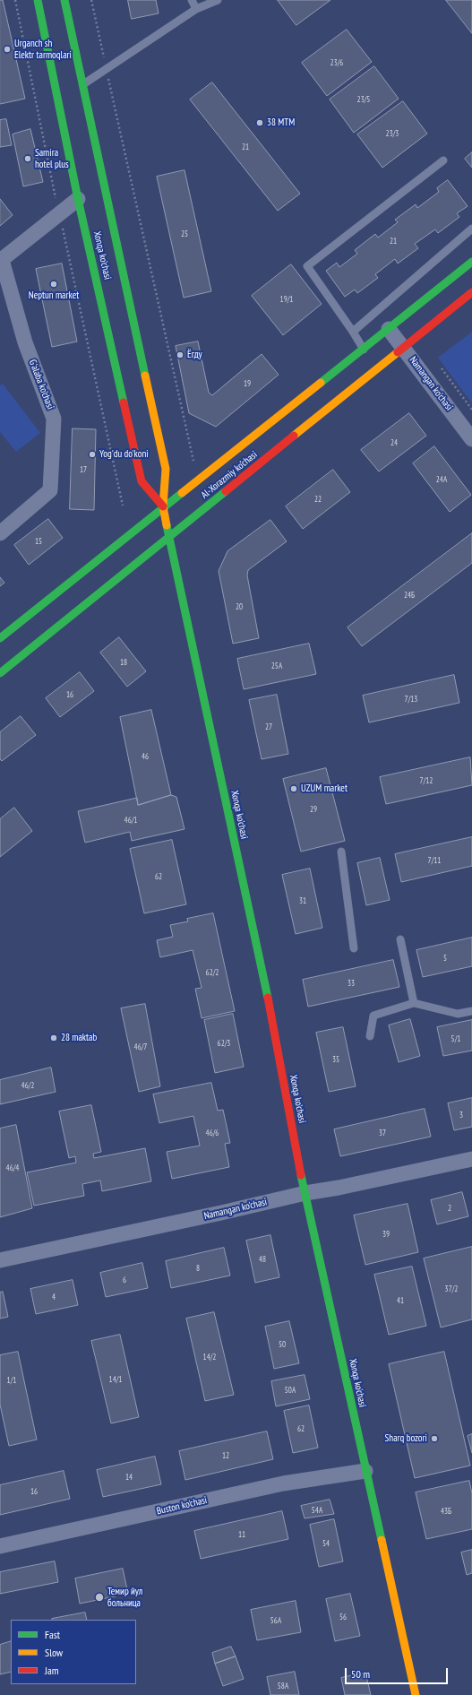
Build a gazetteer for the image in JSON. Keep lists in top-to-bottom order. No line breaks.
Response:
{"streets":{"main road":["Xonqa ko'chasi","Al-Xorazmiy ko’chasi"],"street":["Namangan ko'chasi","G'alaba ko'chasi","Buston ko'chasi"]},"crossings":[["Xonqa ko'chasi","Namangan ko'chasi"],["Xonqa ko'chasi","G'alaba ko'chasi"],["Xonqa ko'chasi","Al-Xorazmiy ko’chasi"],["Xonqa ko'chasi","Buston ko'chasi"],["Namangan ko'chasi","Al-Xorazmiy ko’chasi"]],"places":["Urganch sh Elektr tarmoqlari","38 MTM","Samira hotel plus","Neptun market","Ёгду","Yog'du do'koni","UZUM market","28 maktab","Sharq bozori","Темир йул больница"],"house_numbers":["23/6","23/5","23/3","21","25","21","19/1","19","24","17","24A","22","15","24Б","20","18","25A","16","7/13","27","46","7/12","29","46/1","7/11","62","31","5","62/2","33","5/1","62/3","46/7","35","46/2","3","46/6","37","46/4","2","39","48","8","6","37/2","4","41","50","14/2","14/1","1/1","50А","62","12","14","16","54А","43Б","11","54","56","56А","58А"],"legend":["Fast","Slow","Jam"],"scale_bar":"50 m"}
